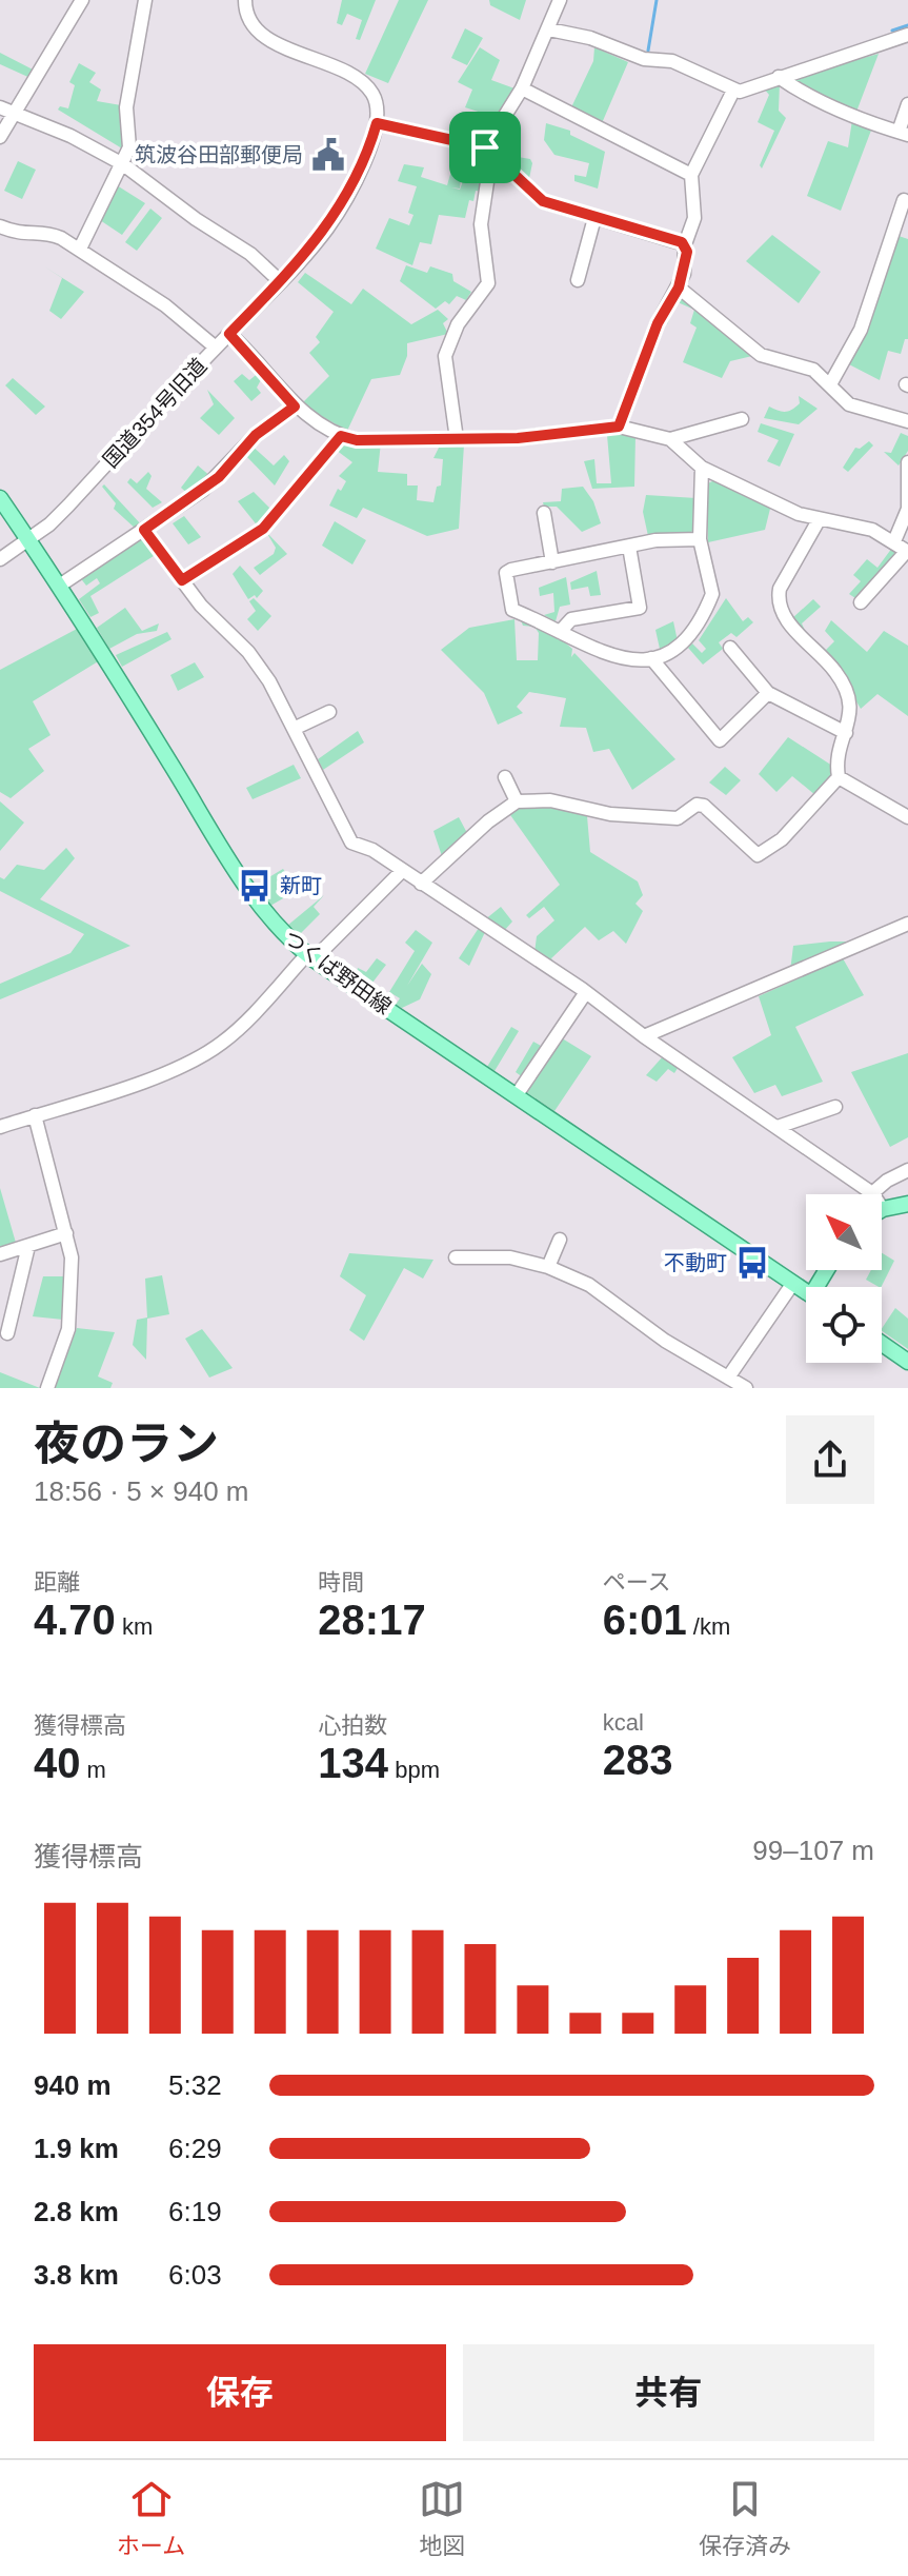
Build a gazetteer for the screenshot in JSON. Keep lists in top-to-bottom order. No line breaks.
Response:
{"streets":{"main road":["つくば野田線"],"street":["国道354号旧道"]},"crossings":[["国道354号旧道","つくば野田線"]],"places":{"public building":["筑波谷田部郵便局"],"bus stop":["新町","不動町"]},"north":"top left","page":{"heading":["夜のラン","18:56 · 5 × 940 m"],"stats":[["距離","4.70 km"],["時間","28:17"],["ペース","6:01 /km"],["獲得標高","40 m"],["心拍数","134 bpm"],["kcal","283"]],"chart":["獲得標高","99–107 m"],"list":[{"name":"940 m","note":"5:32"},{"name":"1.9 km","note":"6:29"},{"name":"2.8 km","note":"6:19"},{"name":"3.8 km","note":"6:03"}],"buttons":["保存","共有"],"tabs":["ホーム","地図","保存済み"]}}
